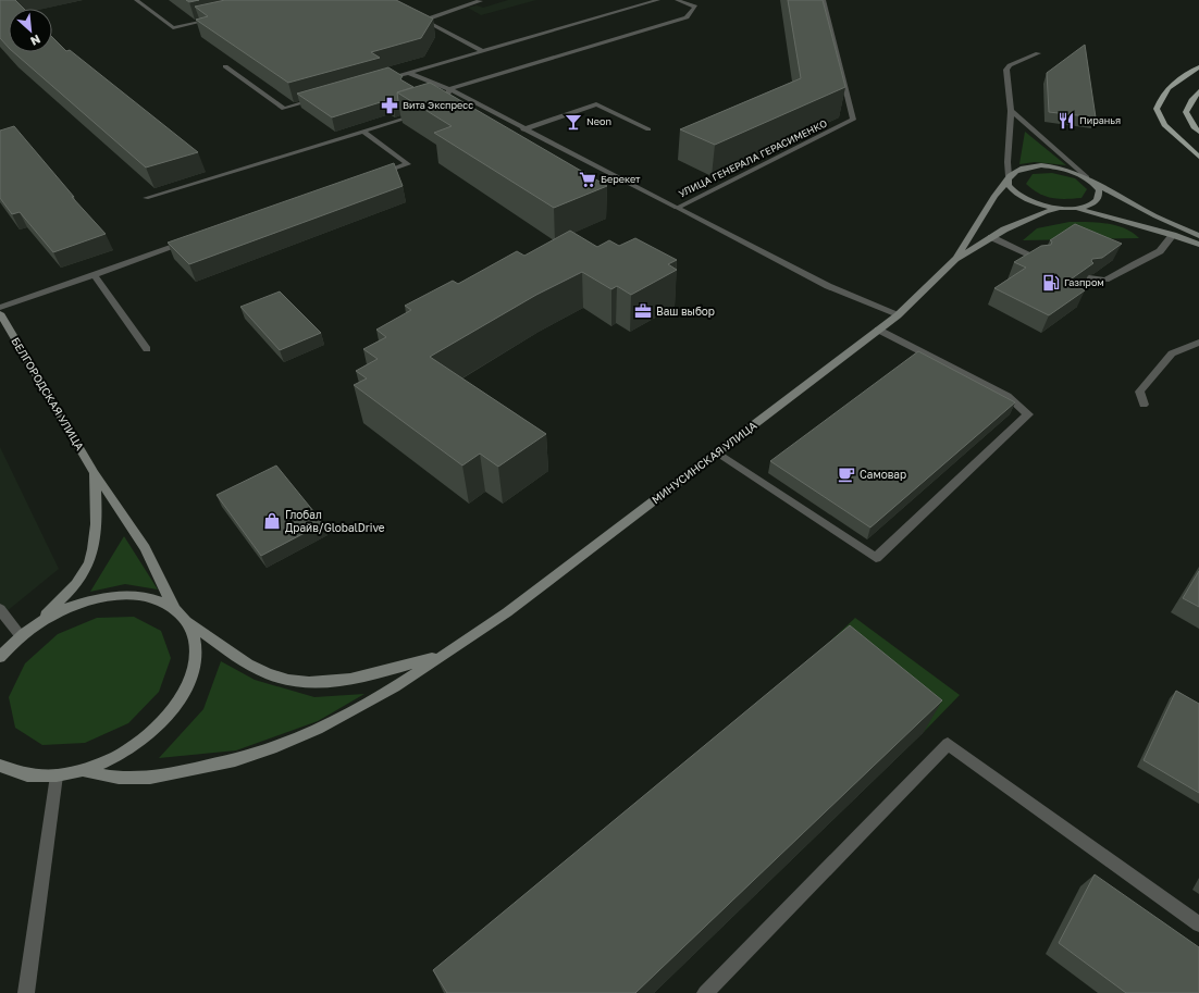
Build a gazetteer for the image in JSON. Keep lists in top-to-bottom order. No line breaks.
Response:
{"streets":{"main road":["БЕЛГОРОДСКАЯ УЛИЦА","МИНУСИНСКАЯ УЛИЦА"],"street":["УЛИЦА ГЕНЕРАЛА ГЕРАСИМЕНКО"]},"crossings":[["УЛИЦА ГЕНЕРАЛА ГЕРАСИМЕНКО","МИНУСИНСКАЯ УЛИЦА"],["БЕЛГОРОДСКАЯ УЛИЦА","МИНУСИНСКАЯ УЛИЦА"]],"places":{"pharmacy":["Вита Экспресс"],"restaurant":["Пиранья"],"bar":["Neon"],"supermarket":["Берекет"],"fuel station":["Газпром"],"office":["Ваш выбор"],"cafe":["Самовар"],"shop":["Глобал Драйв/GlobalDrive"]},"north":"bottom right"}
